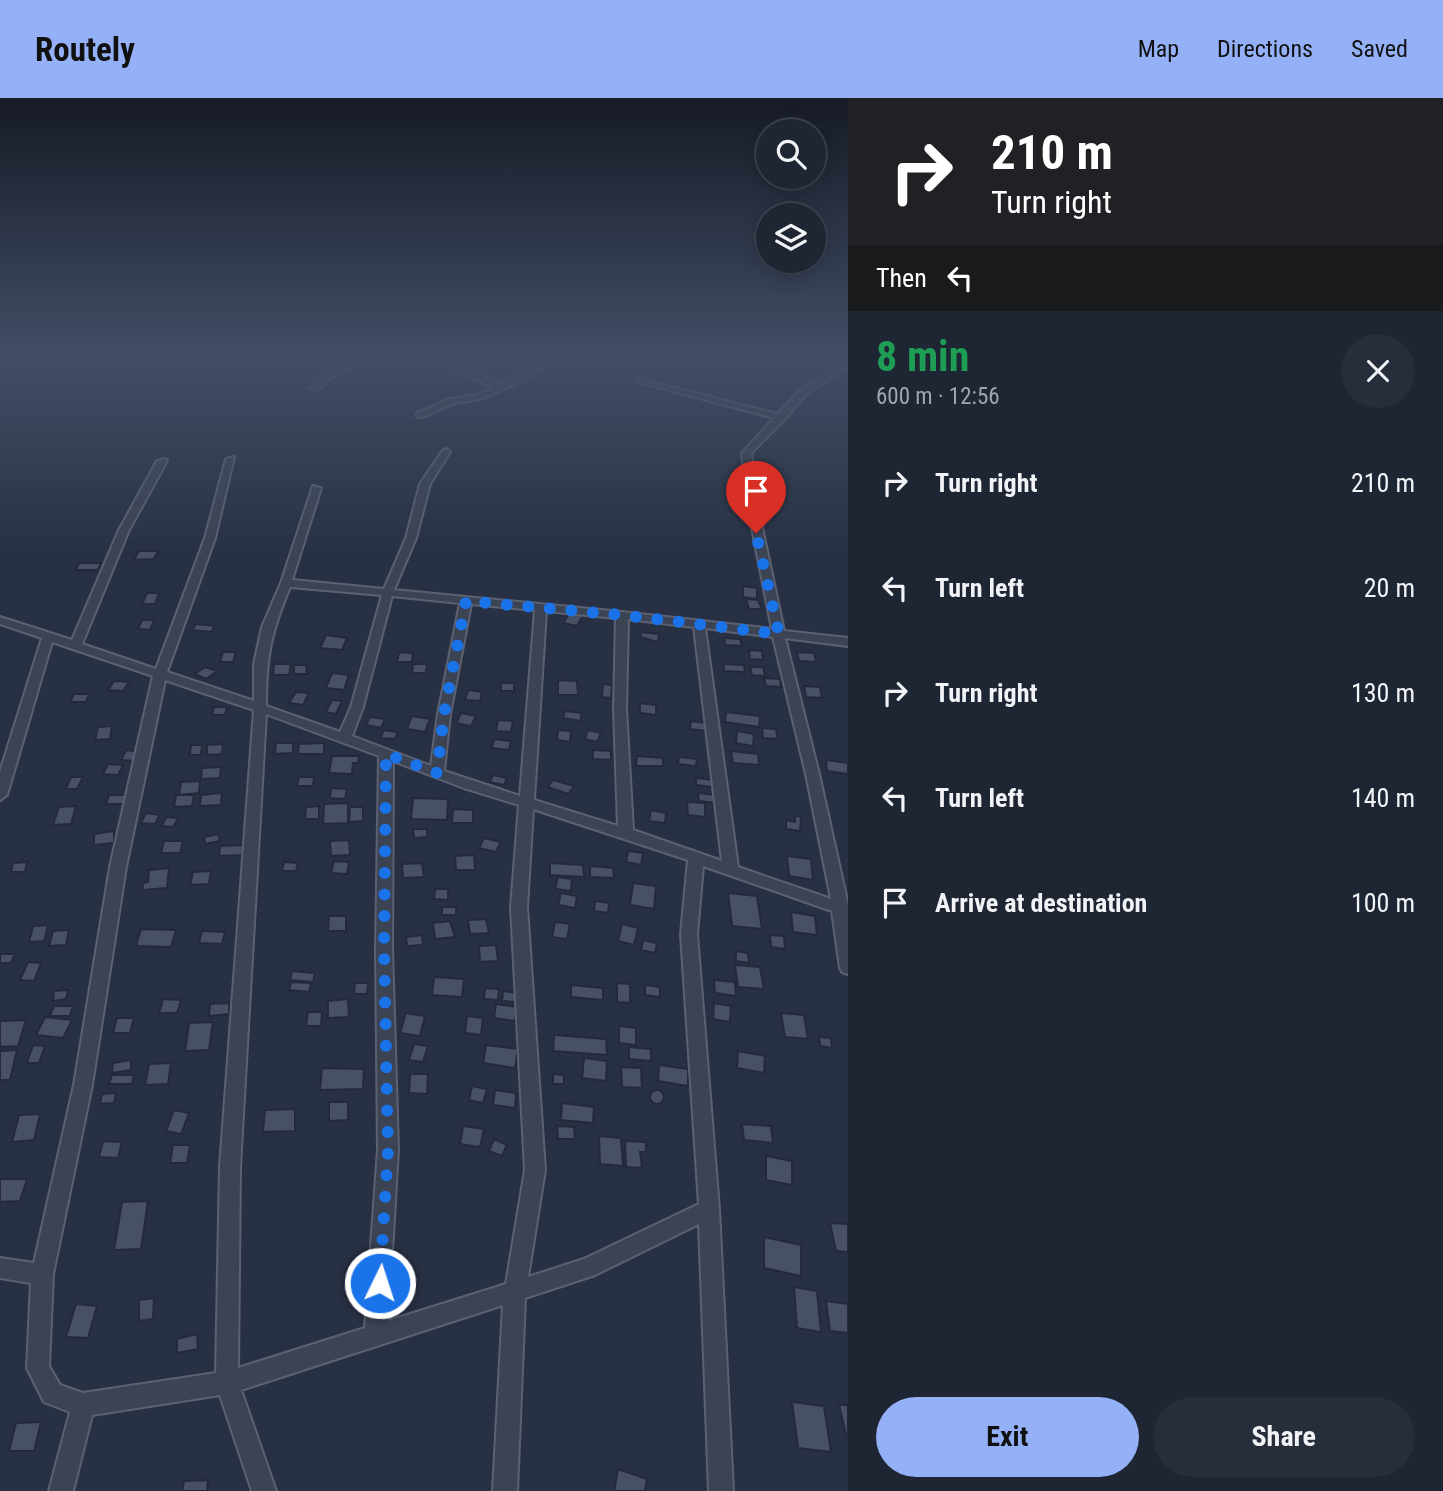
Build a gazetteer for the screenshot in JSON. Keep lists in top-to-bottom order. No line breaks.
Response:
{"page":{"header":"Routely","nav":["Map","Directions","Saved"],"turn":["210 m","Turn right"],"then":"Then","heading":["8 min","600 m · 12:56"],"list":[{"name":"Turn right","value":"210 m"},{"name":"Turn left","value":"20 m"},{"name":"Turn right","value":"130 m"},{"name":"Turn left","value":"140 m"},{"name":"Arrive at destination","value":"100 m"}],"buttons":["Exit","Share"]}}
